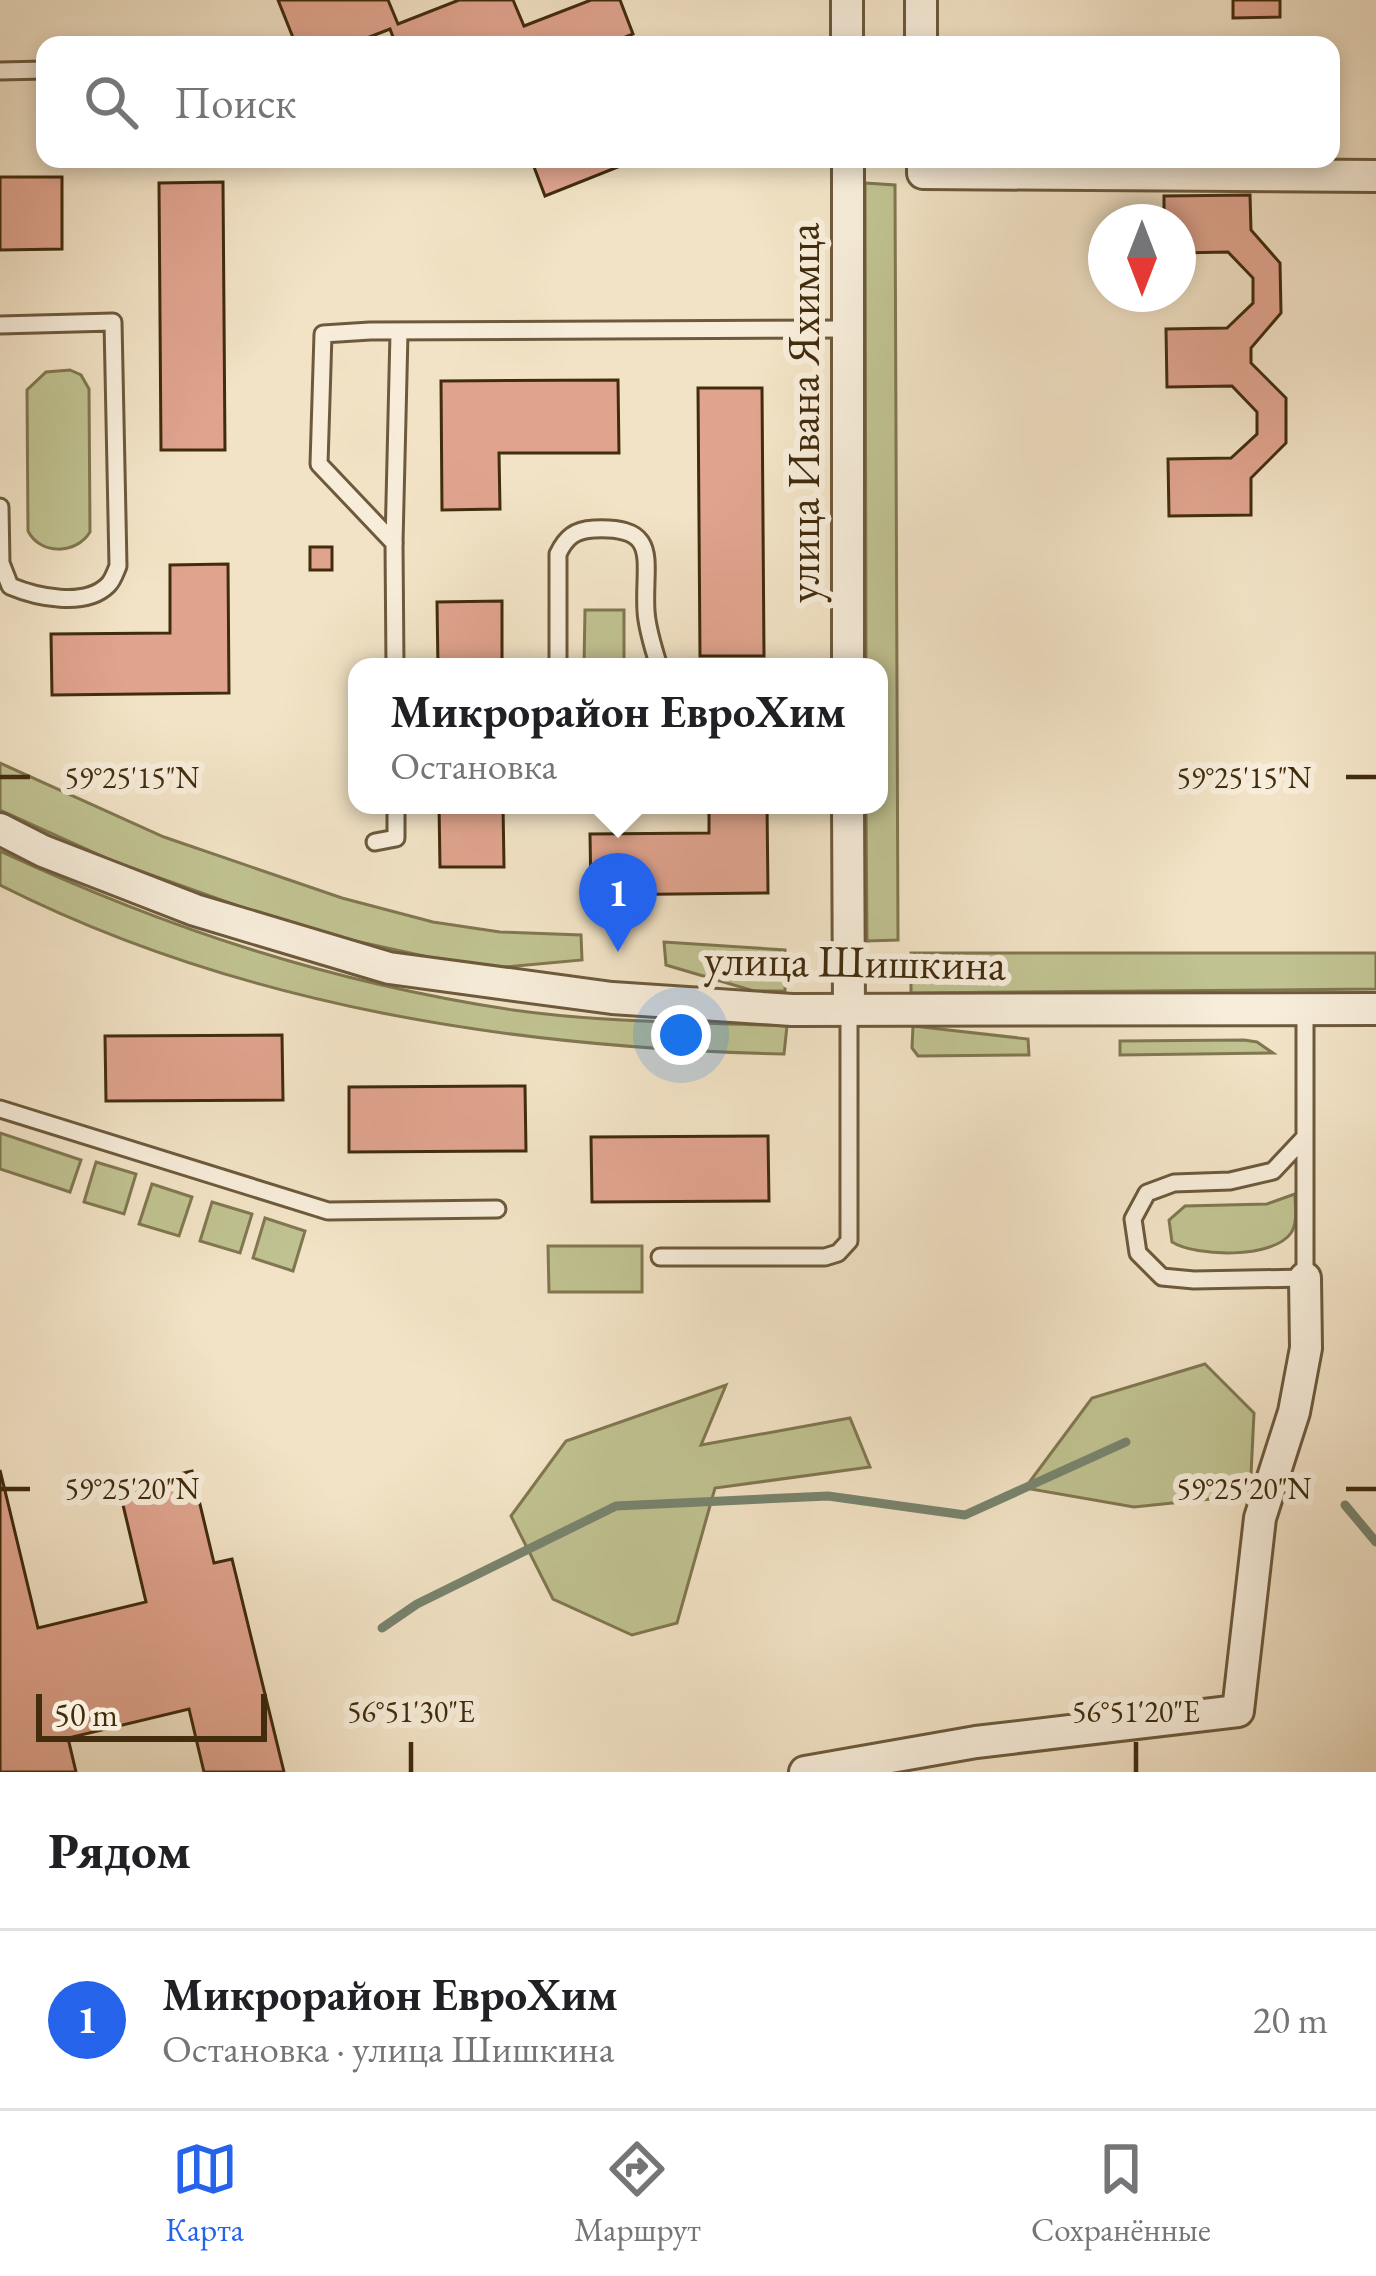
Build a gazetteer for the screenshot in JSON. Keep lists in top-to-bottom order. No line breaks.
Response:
{"streets":{"street":["улица Ивана Яхимца","улица Шишкина"]},"scale_bar":"50 m","north":"bottom","page":{"search":"Поиск","popup":["Микрорайон ЕвроХим","Остановка"],"pins":"1","scale":"50 m","heading":"Рядом","list":[{"mark":"1","name":"Микрорайон ЕвроХим","note":"Остановка · улица Шишкина","value":"20 m"}],"nav":["Карта","Маршрут","Сохранённые"]},"coordinates":["59°25'15\"N","59°25'20\"N","56°51'30\"E","56°51'20\"E"]}
